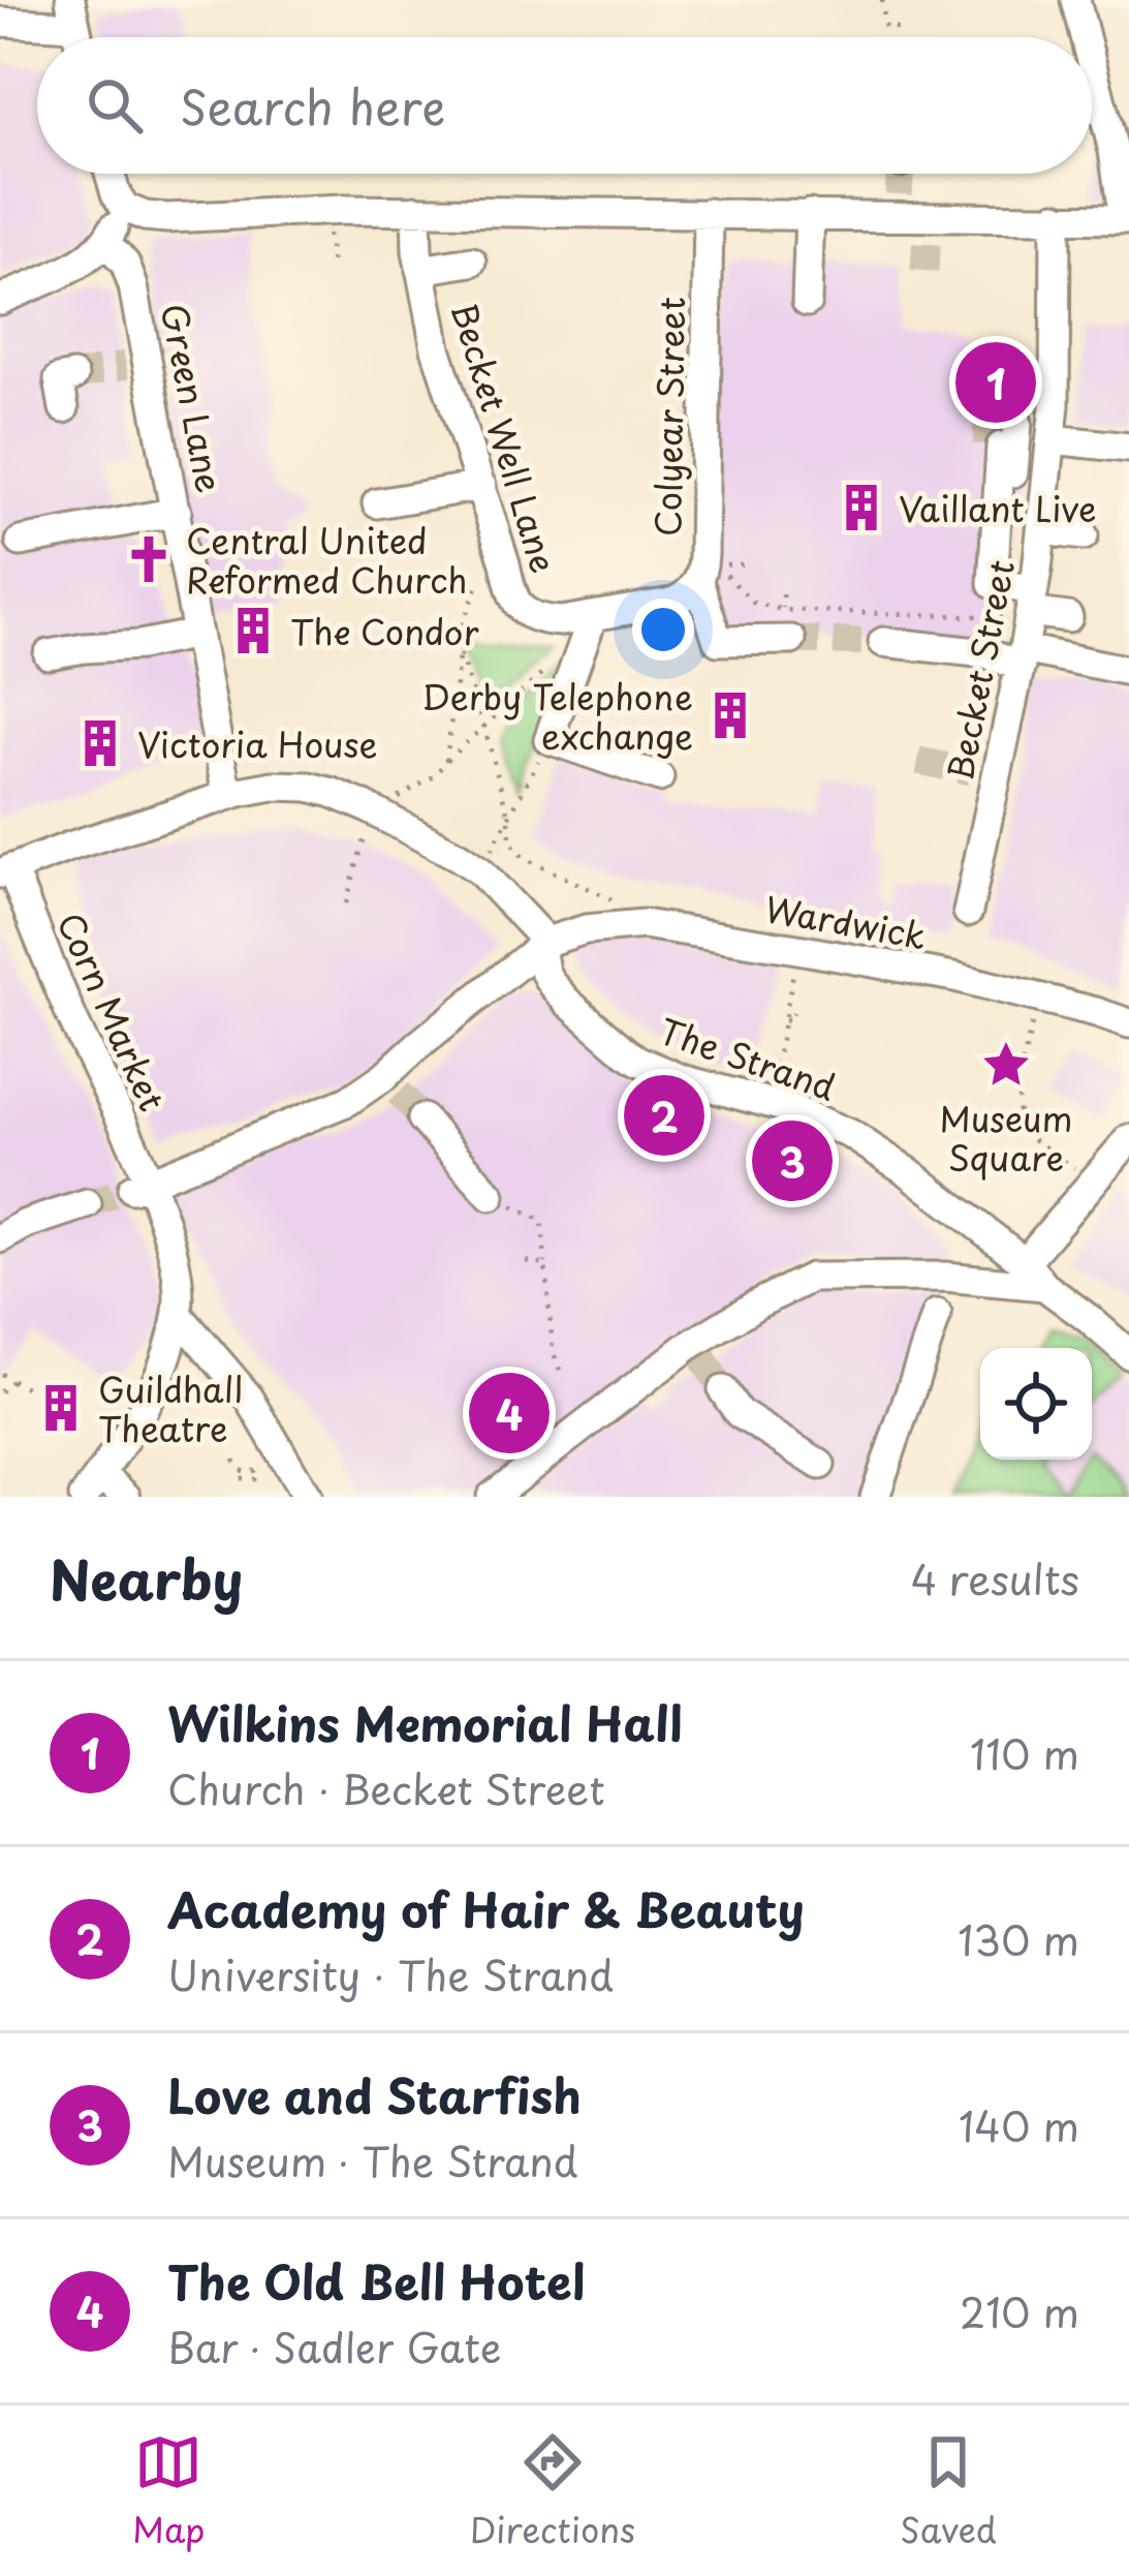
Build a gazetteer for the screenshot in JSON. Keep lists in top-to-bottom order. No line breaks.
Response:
{"streets":{"street":["Green Lane","Colyear Street","Becket Well Lane","Becket Street","Wardwick","Corn Market","The Strand"]},"crossings":[["Colyear Street","Becket Well Lane"],["Wardwick","The Strand"]],"places":{"building":["Vaillant Live","The Condor","Derby Telephone exchange","Victoria House","Guildhall Theatre"],"church":["Central United Reformed Church"],"place":["Museum Square"]},"page":{"search":"Search here","pins":["1","2","3","4"],"heading":["Nearby","4 results"],"list":[{"mark":"1","name":"Wilkins Memorial Hall","note":"Church · Becket Street","value":"110 m"},{"mark":"2","name":"Academy of Hair & Beauty","note":"University · The Strand","value":"130 m"},{"mark":"3","name":"Love and Starfish","note":"Museum · The Strand","value":"140 m"},{"mark":"4","name":"The Old Bell Hotel","note":"Bar · Sadler Gate","value":"210 m"}],"nav":["Map","Directions","Saved"]}}
